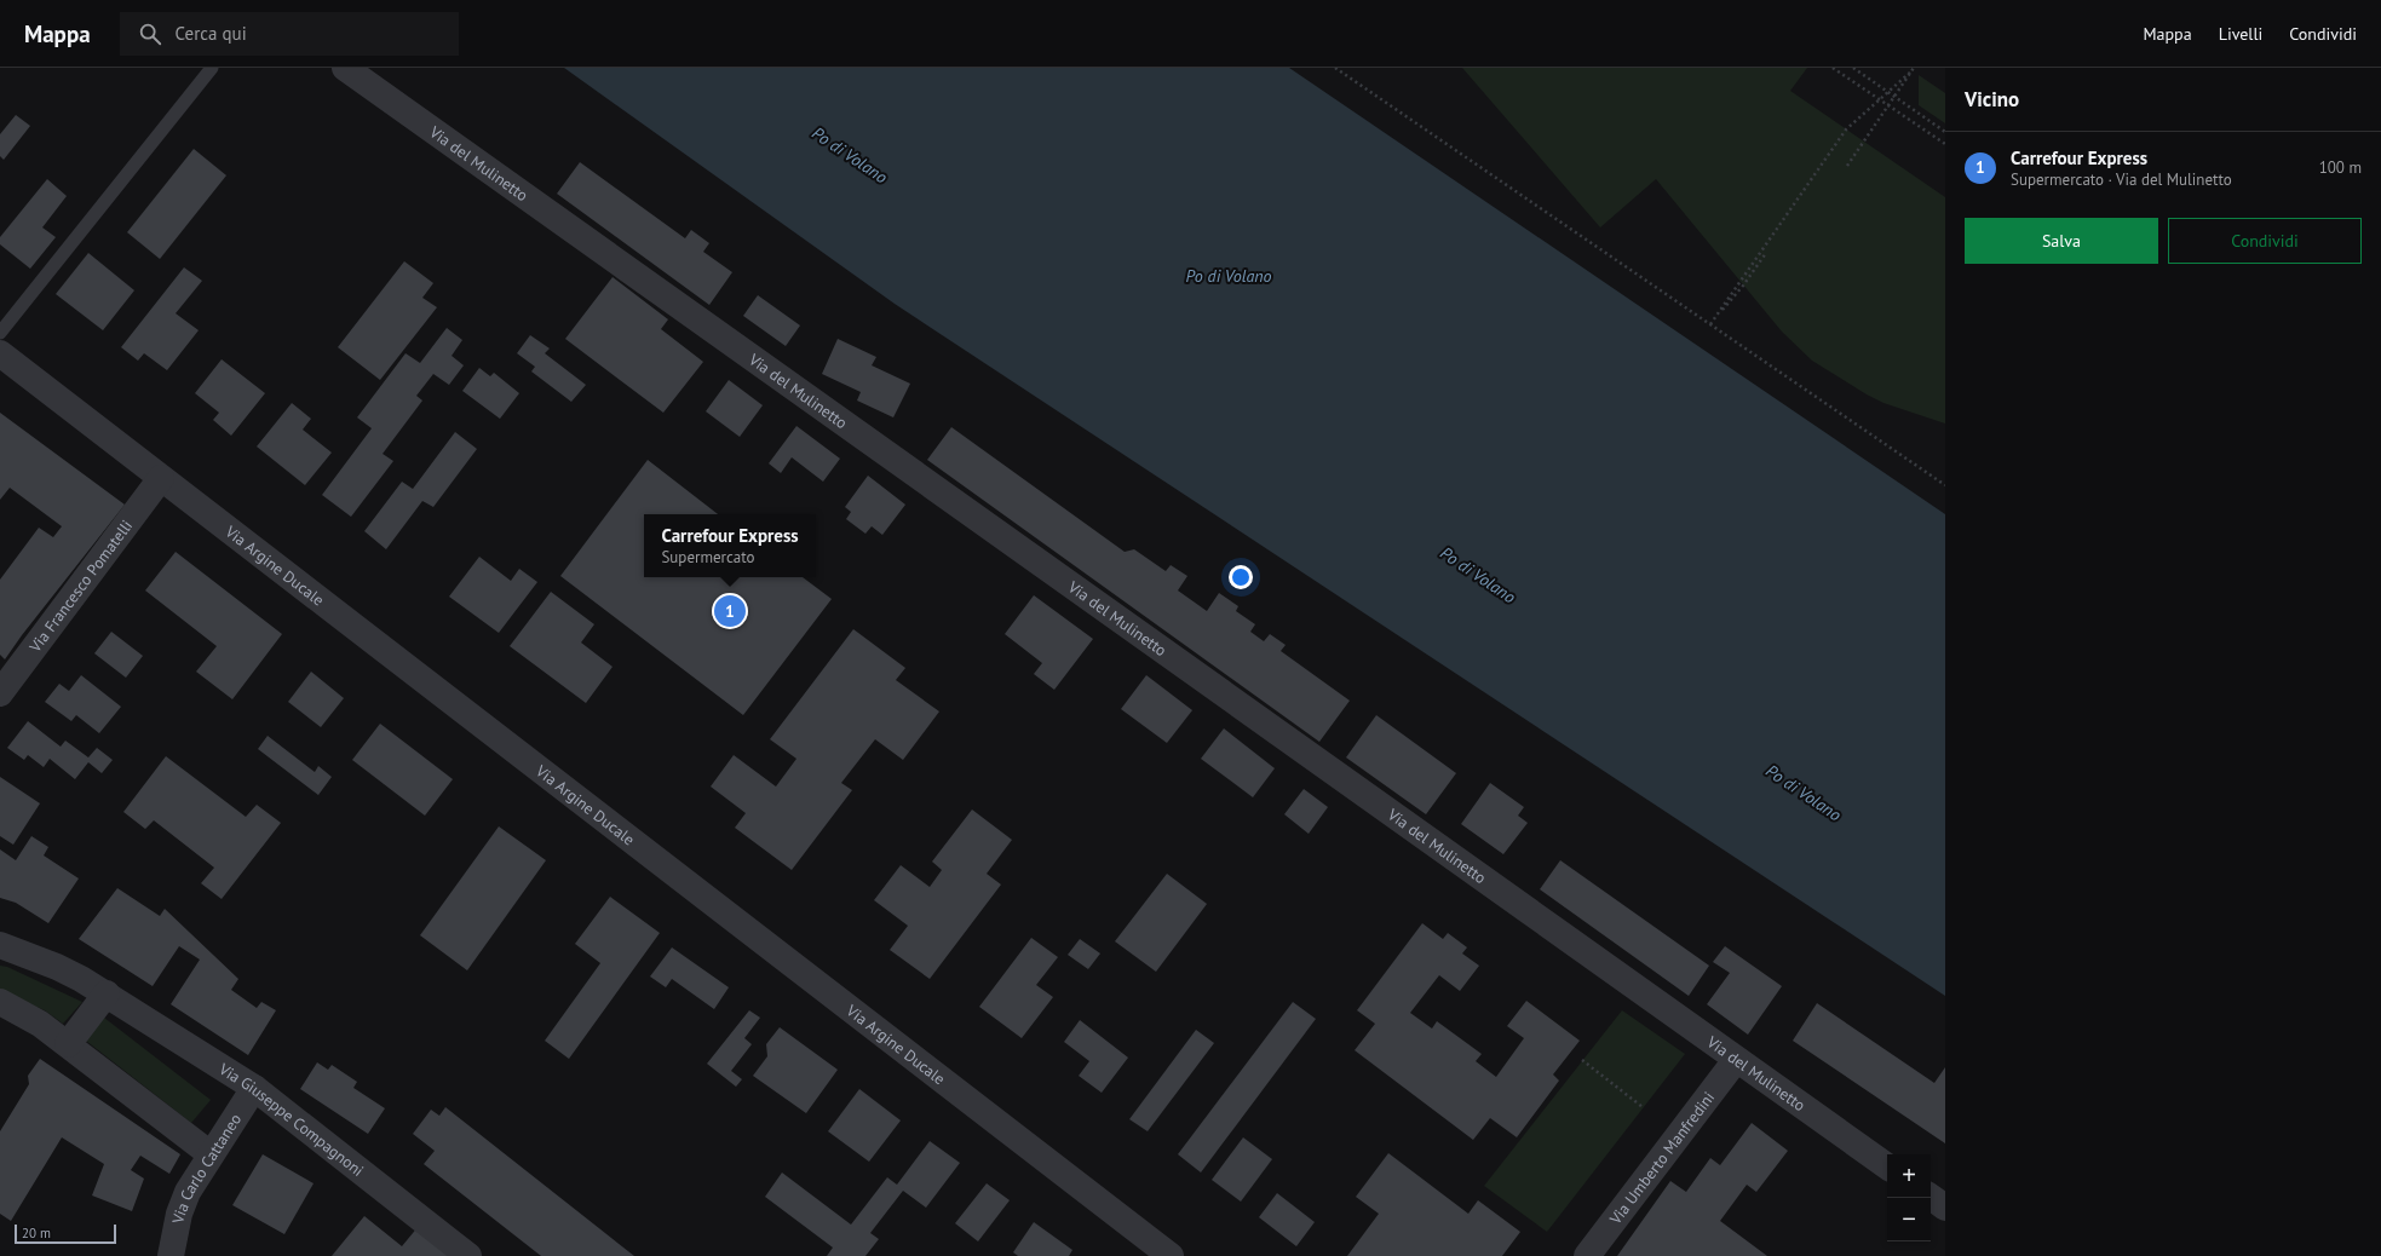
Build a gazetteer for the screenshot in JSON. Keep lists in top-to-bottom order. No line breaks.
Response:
{"streets":{"street":["Via del Mulinetto","Via Argine Ducale","Via Francesco Pomatelli","Via Giuseppe Compagnoni","Via Umberto Manfredini","Via Carlo Cattaneo"]},"crossings":[["Via del Mulinetto","Via Umberto Manfredini"],["Via Argine Ducale","Via Francesco Pomatelli"],["Via Giuseppe Compagnoni","Via Carlo Cattaneo"]],"water":["Po di Volano"],"scale_bar":"20 m","page":{"header":"Mappa","search":"Cerca qui","nav":["Mappa","Livelli","Condividi"],"heading":"Vicino","list":[{"mark":"1","name":"Carrefour Express","note":"Supermercato · Via del Mulinetto","value":"100 m"}],"buttons":["Salva","Condividi"],"popup":["Carrefour Express","Supermercato"],"pins":"1","map_buttons":["+","−"],"scale":"20 m"}}
